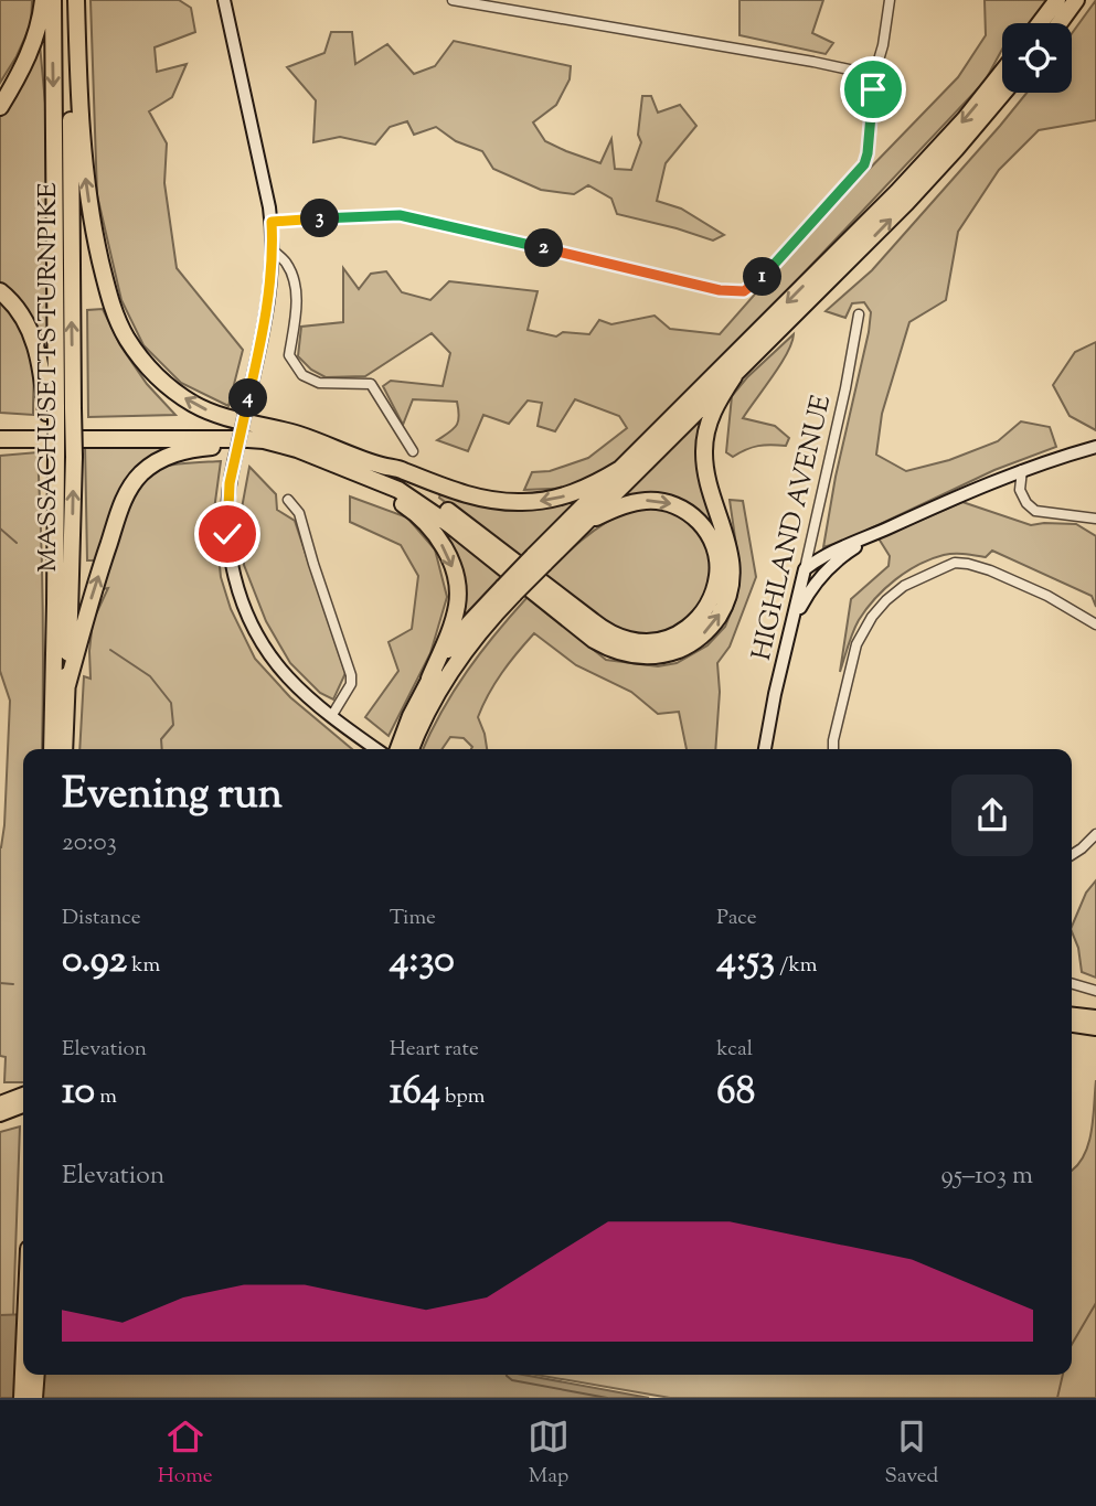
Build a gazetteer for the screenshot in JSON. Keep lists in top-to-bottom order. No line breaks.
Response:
{"streets":{"highway":["MASSACHUSETTS TURNPIKE"],"street":["HIGHLAND AVENUE"]},"page":{"pins":["3","2","1","4"],"heading":["Evening run","20:03"],"stats":[["Distance","0.92 km"],["Time","4:30"],["Pace","4:53 /km"],["Elevation","10 m"],["Heart rate","164 bpm"],["kcal","68"]],"chart":["Elevation","95–103 m"],"tabs":["Home","Map","Saved"]}}
